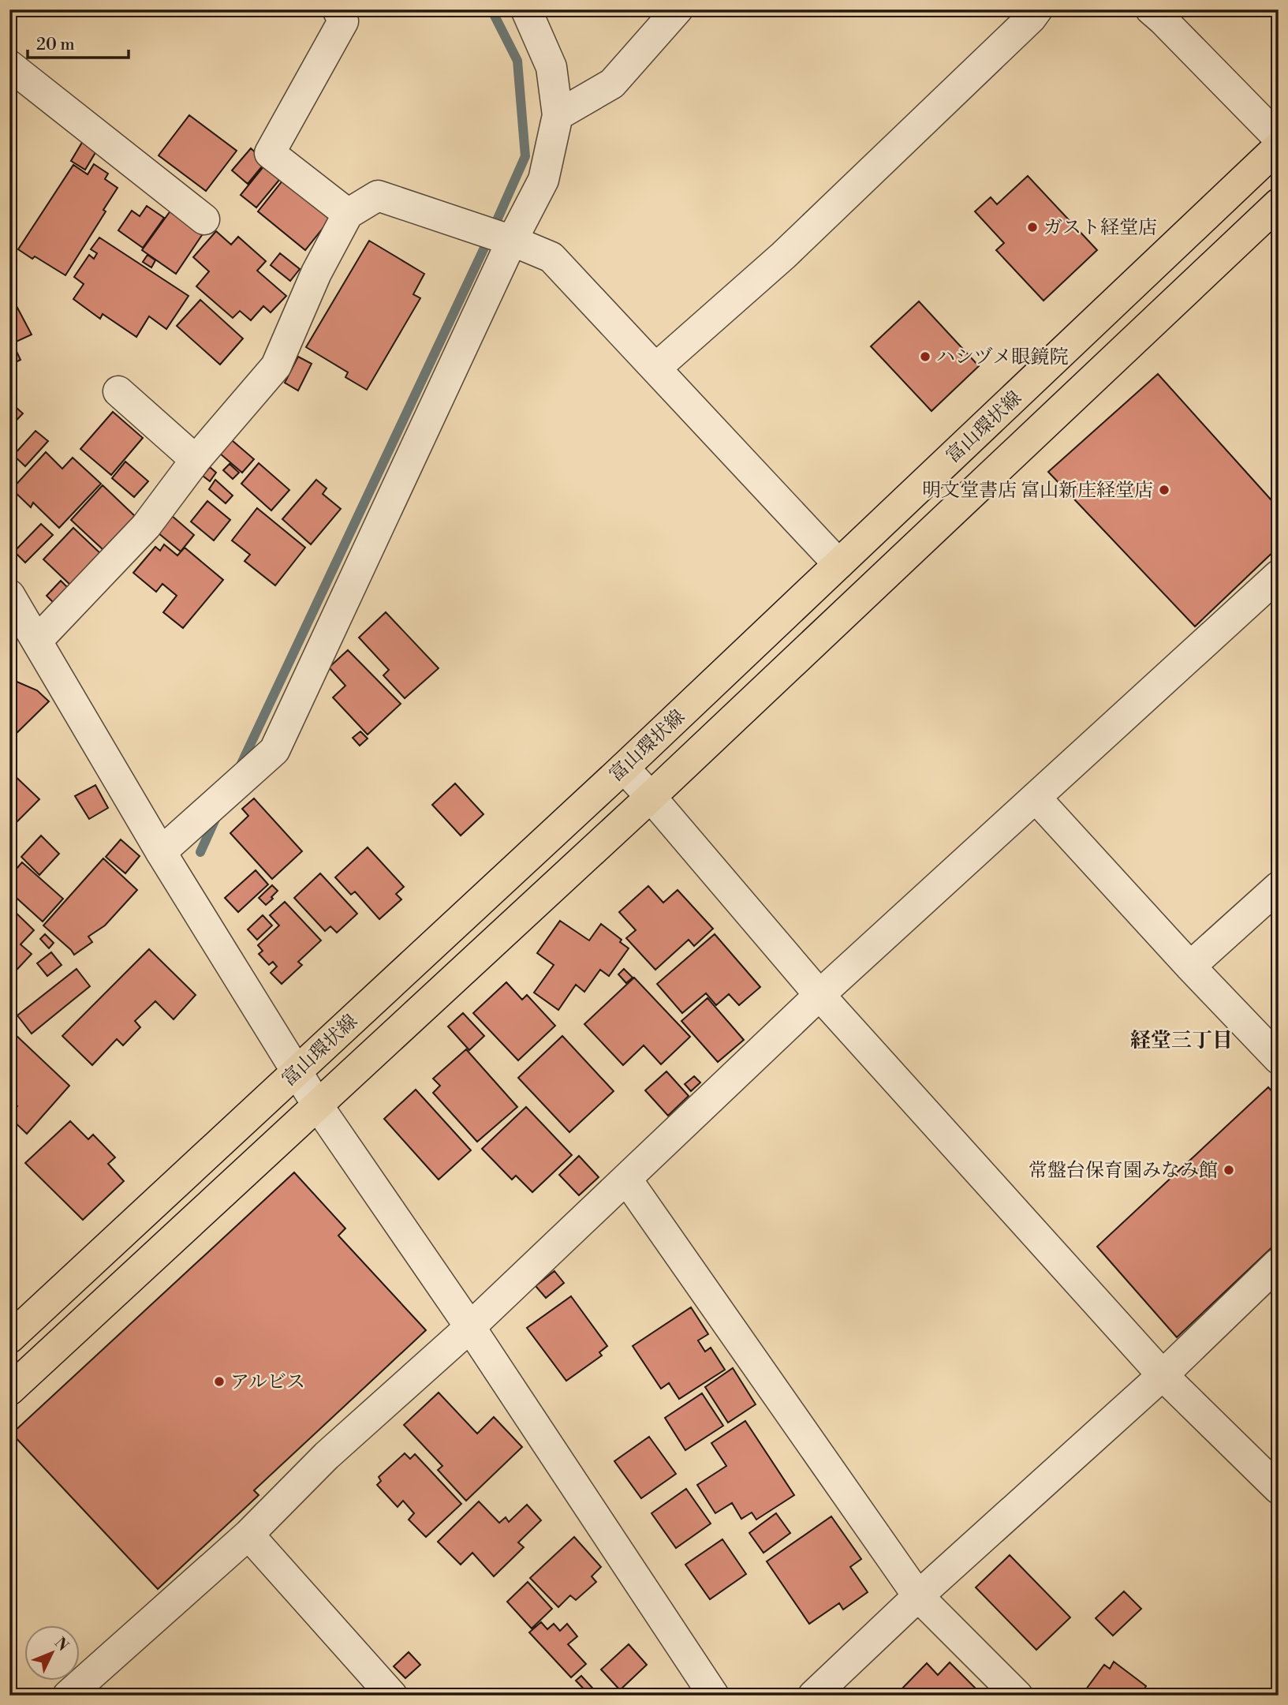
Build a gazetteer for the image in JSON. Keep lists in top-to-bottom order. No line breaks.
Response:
{"streets":{"main road":["富山環状線"]},"districts":["経堂三丁目"],"places":["ガスト経堂店","ハシヅメ眼鏡院","明文堂書店 富山新庄経堂店","常盤台保育園みなみ館","アルビス"],"scale_bar":"20 m","north":"top right"}
